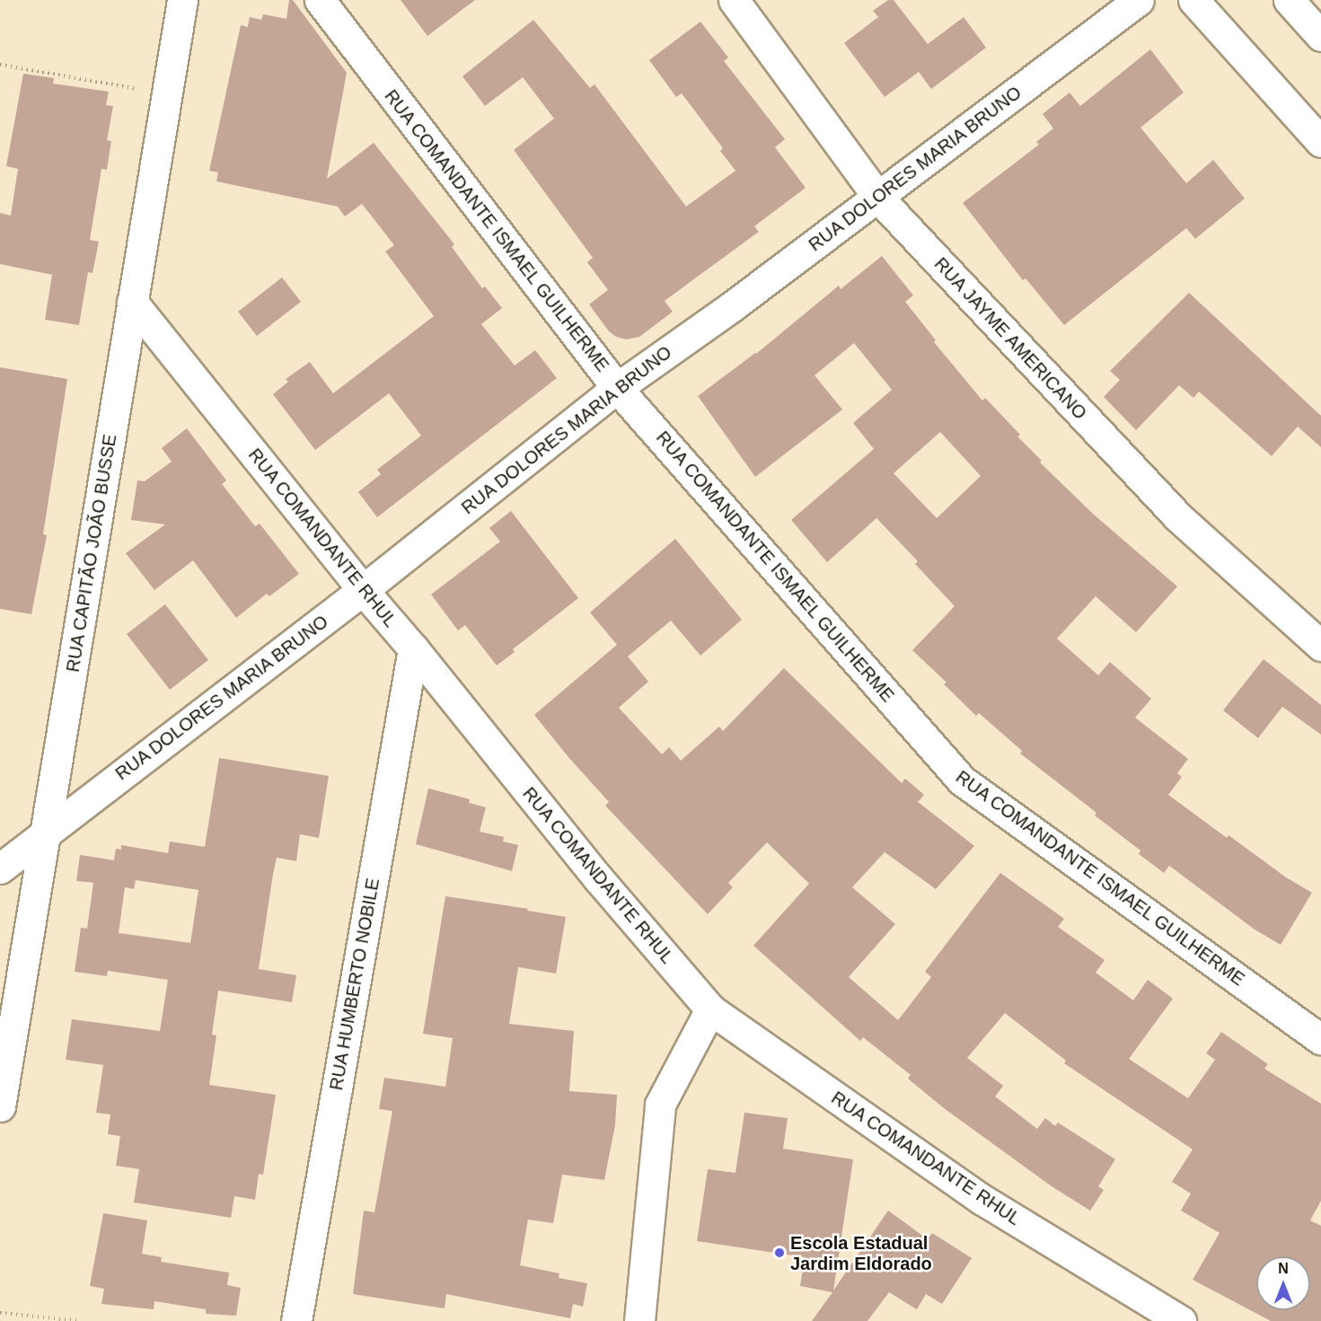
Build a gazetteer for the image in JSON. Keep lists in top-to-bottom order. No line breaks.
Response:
{"streets":{"street":["RUA DOLORES MARIA BRUNO","RUA COMANDANTE ISMAEL GUILHERME","RUA JAYME AMERICANO","RUA COMANDANTE RHUL","RUA CAPITÃO JOÃO BUSSE","RUA HUMBERTO NOBILE"]},"crossings":[["RUA DOLORES MARIA BRUNO","RUA COMANDANTE ISMAEL GUILHERME"],["RUA DOLORES MARIA BRUNO","RUA JAYME AMERICANO"],["RUA DOLORES MARIA BRUNO","RUA COMANDANTE RHUL"],["RUA DOLORES MARIA BRUNO","RUA CAPITÃO JOÃO BUSSE"],["RUA COMANDANTE RHUL","RUA CAPITÃO JOÃO BUSSE"],["RUA COMANDANTE RHUL","RUA HUMBERTO NOBILE"]],"places":["Escola Estadual Jardim Eldorado"],"north":"top"}
